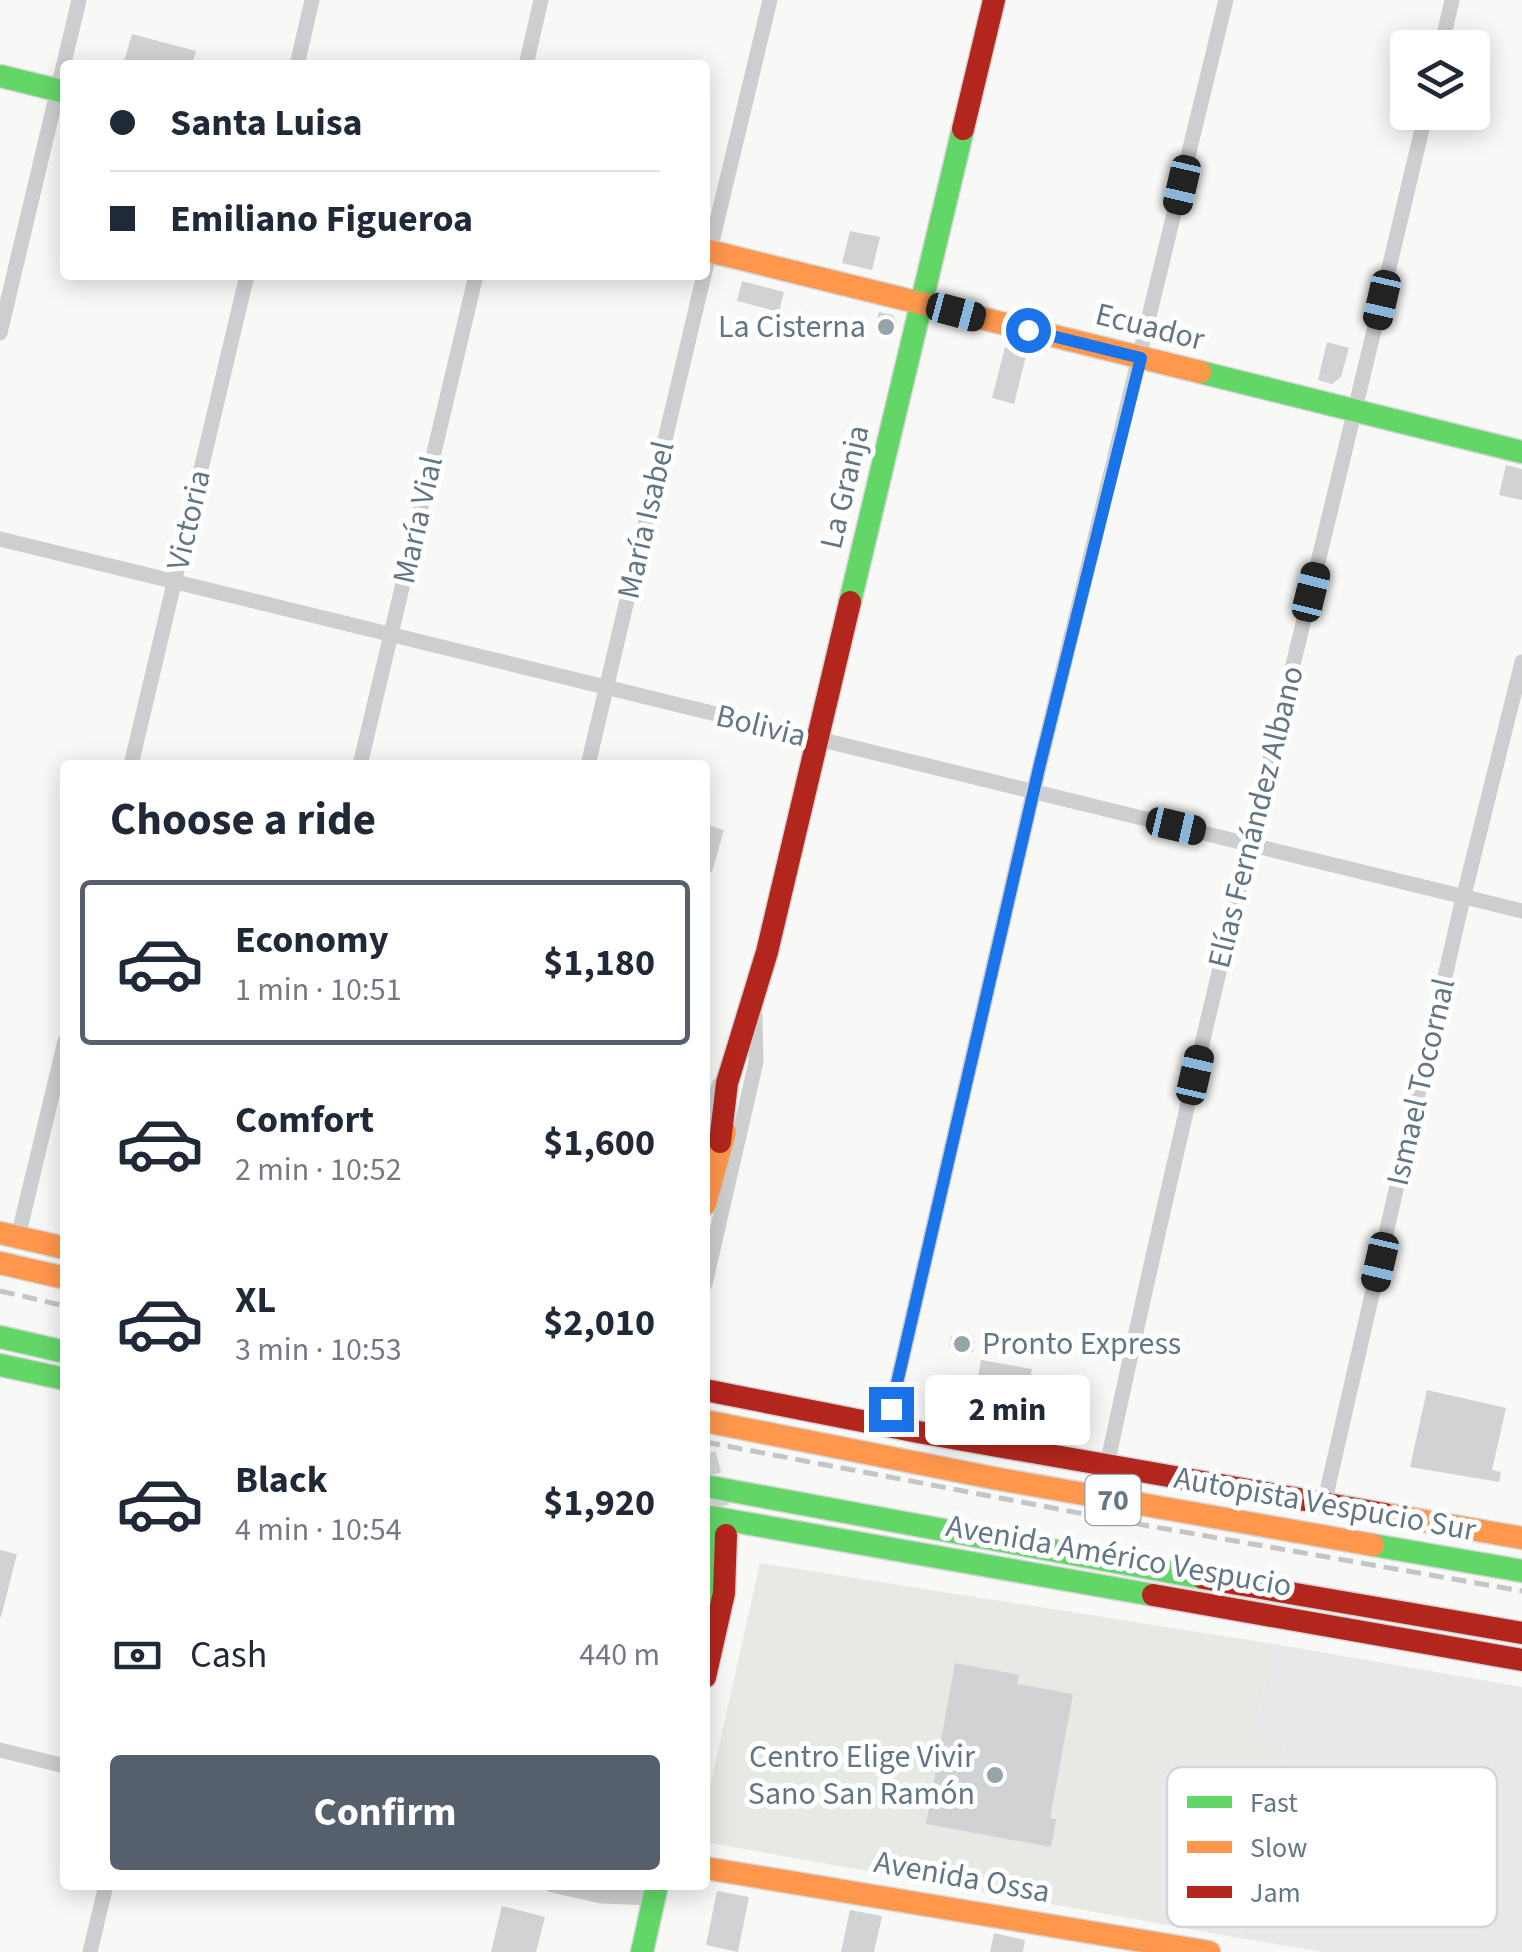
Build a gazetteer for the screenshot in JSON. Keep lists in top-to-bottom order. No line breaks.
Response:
{"streets":{"main road":["Ecuador","La Granja","70","Autopista Vespucio Sur","Avenida Américo Vespucio","Avenida Ossa"],"street":["Victoria","María Vial","María Isabel","Bolivia","Elías Fernández Albano","Ismael Tocornal"]},"crossings":[["Ecuador","La Granja"],["Ecuador","Elías Fernández Albano"],["La Granja","Bolivia"],["Victoria","Bolivia"],["María Vial","Bolivia"],["María Isabel","Bolivia"],["Bolivia","Elías Fernández Albano"],["Bolivia","Ismael Tocornal"]],"places":["La Cisterna","Pronto Express","Centro Elige Vivir Sano San Ramón"],"legend":["Fast","Slow","Jam"],"page":{"banner":["Santa Luisa","Emiliano Figueroa"],"heading":"Choose a ride","list":[{"name":"Economy","note":"1 min · 10:51","value":"$1,180"},{"name":"Comfort","note":"2 min · 10:52","value":"$1,600"},{"name":"XL","note":"3 min · 10:53","value":"$2,010"},{"name":"Black","note":"4 min · 10:54","value":"$1,920"}],"bubble":"2 min","pay":["Cash","440 m"],"buttons":"Confirm"}}
